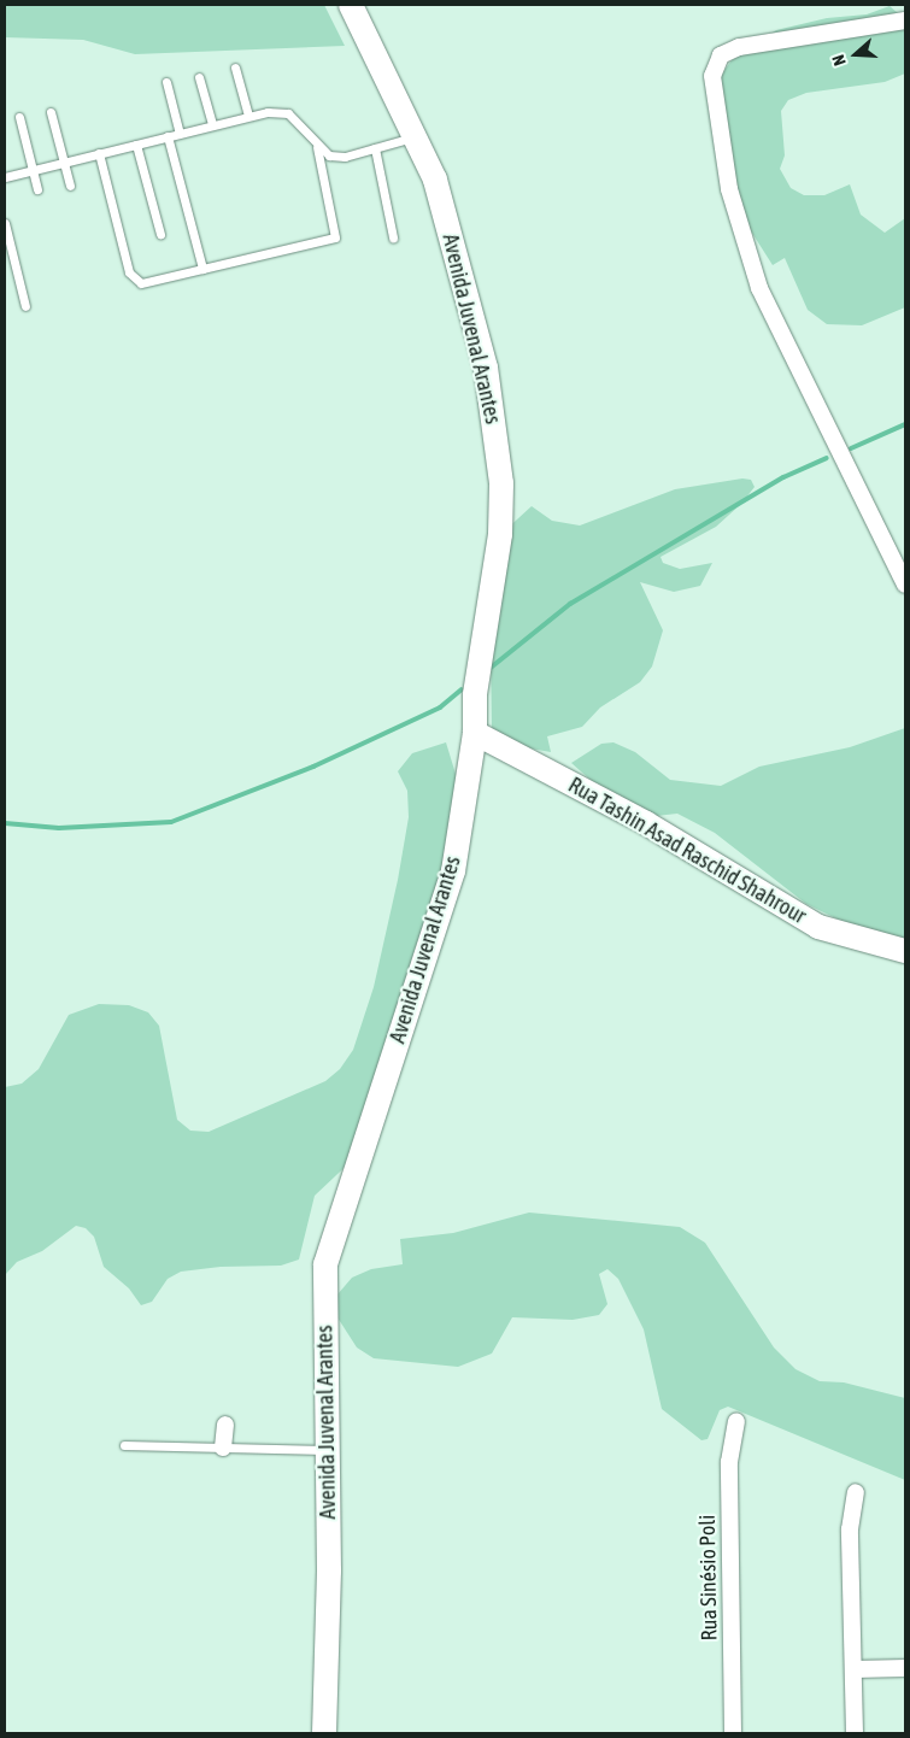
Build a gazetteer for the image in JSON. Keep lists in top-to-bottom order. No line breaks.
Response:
{"streets":{"street":["Avenida Juvenal Arantes","Rua Tashin Asad Raschid Shahrour","Rua Sinésio Poli"]},"crossings":[["Avenida Juvenal Arantes","Rua Tashin Asad Raschid Shahrour"]],"north":"left"}
